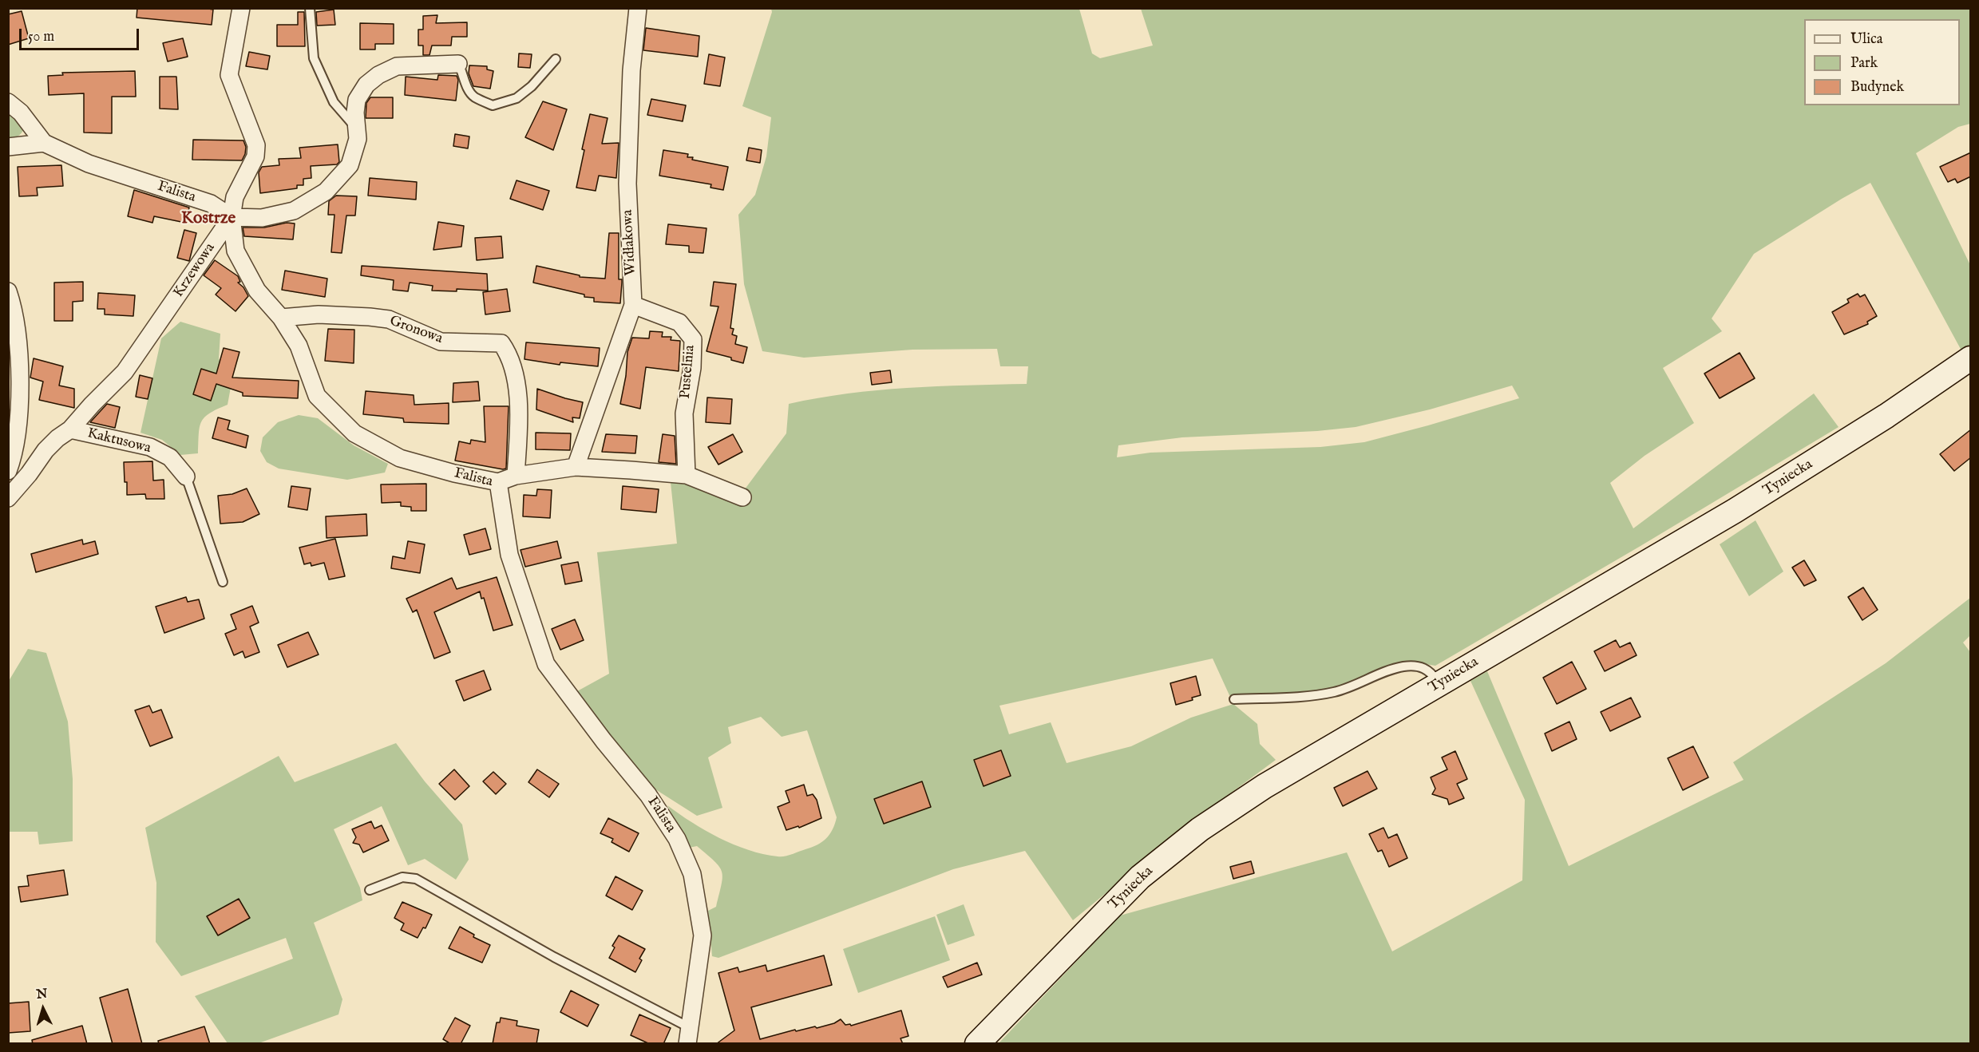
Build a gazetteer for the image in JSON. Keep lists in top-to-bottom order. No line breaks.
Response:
{"streets":{"street":["Falista","Widłakowa","Krzewowa","Gronowa","Pustelnia","Kaktusowa","Tyniecka"]},"crossings":[["Falista","Krzewowa"],["Falista","Gronowa"],["Widłakowa","Pustelnia"],["Krzewowa","Kaktusowa"]],"districts":["Kostrze"],"legend":["Ulica","Park","Budynek"],"scale_bar":"50 m","north":"top"}
